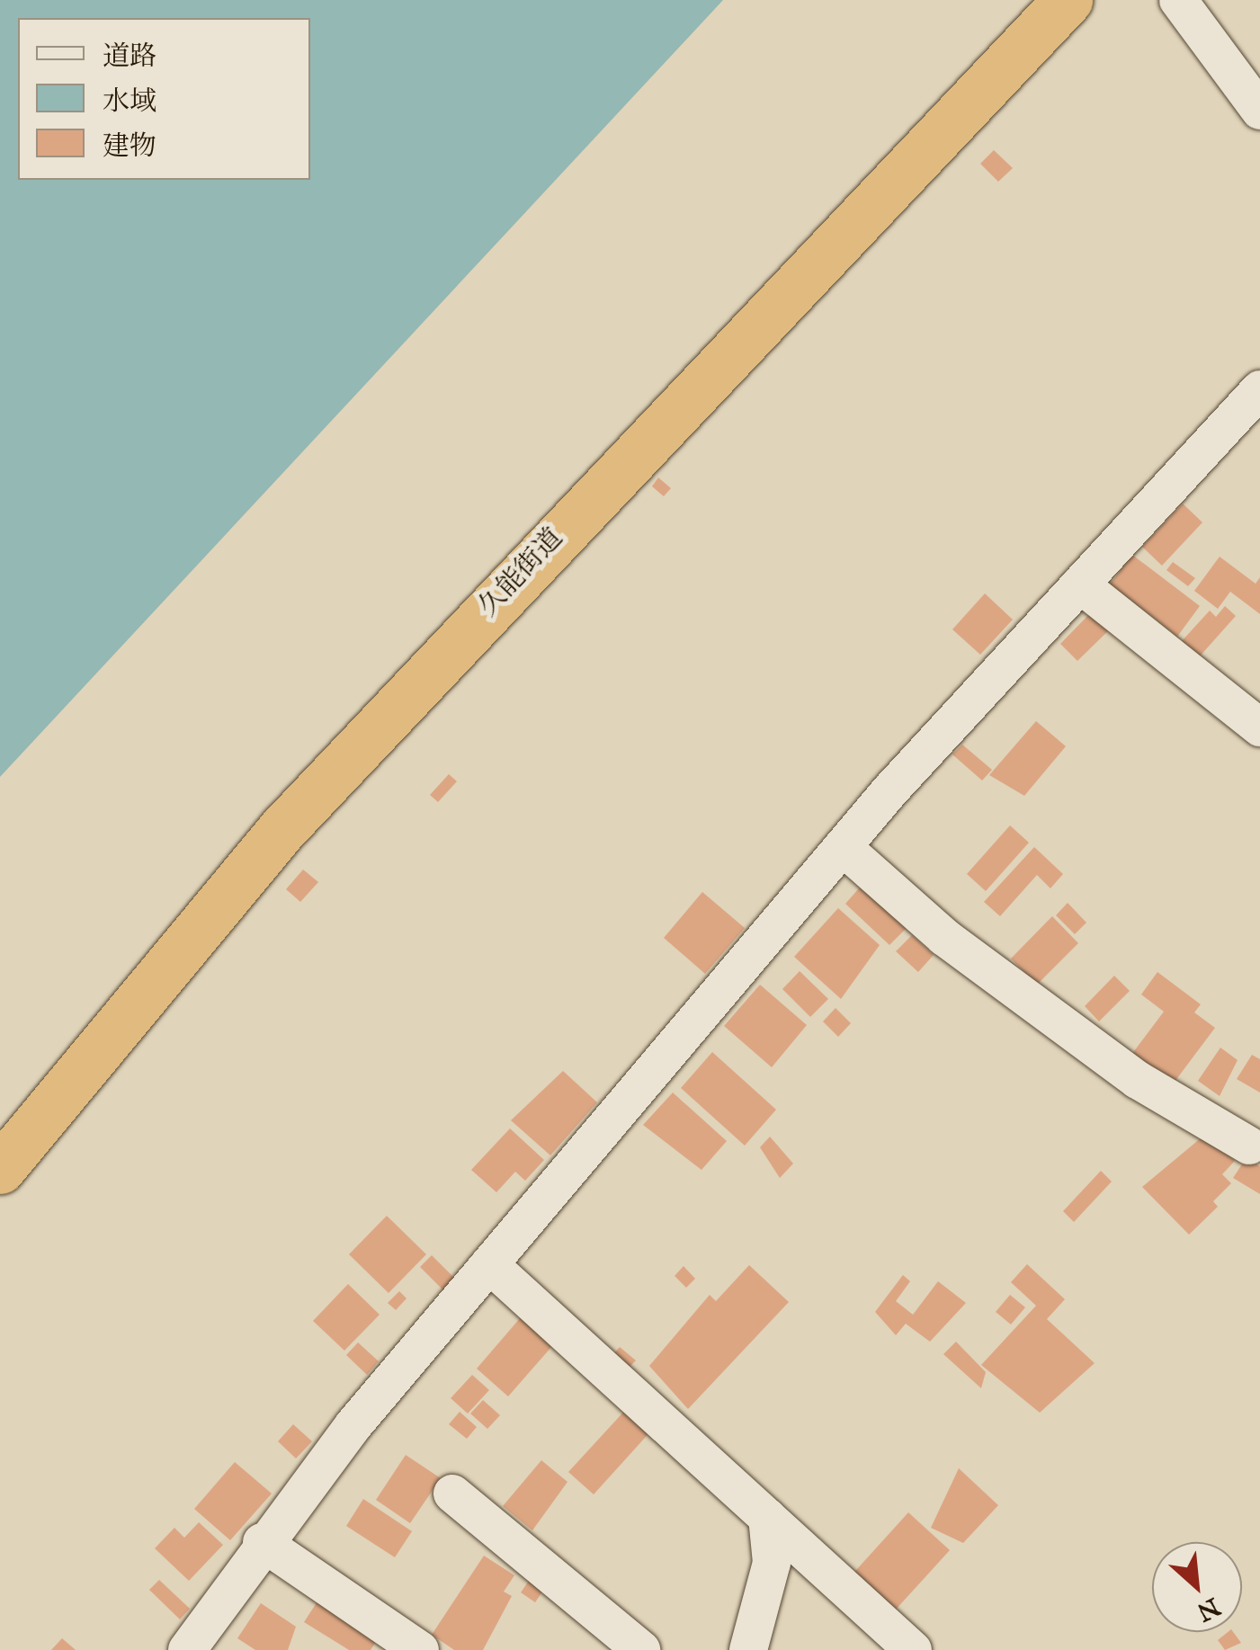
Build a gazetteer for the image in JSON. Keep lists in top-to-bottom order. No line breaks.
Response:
{"streets":{"highway":["久能街道"]},"legend":["道路","水域","建物"],"north":"bottom right"}
